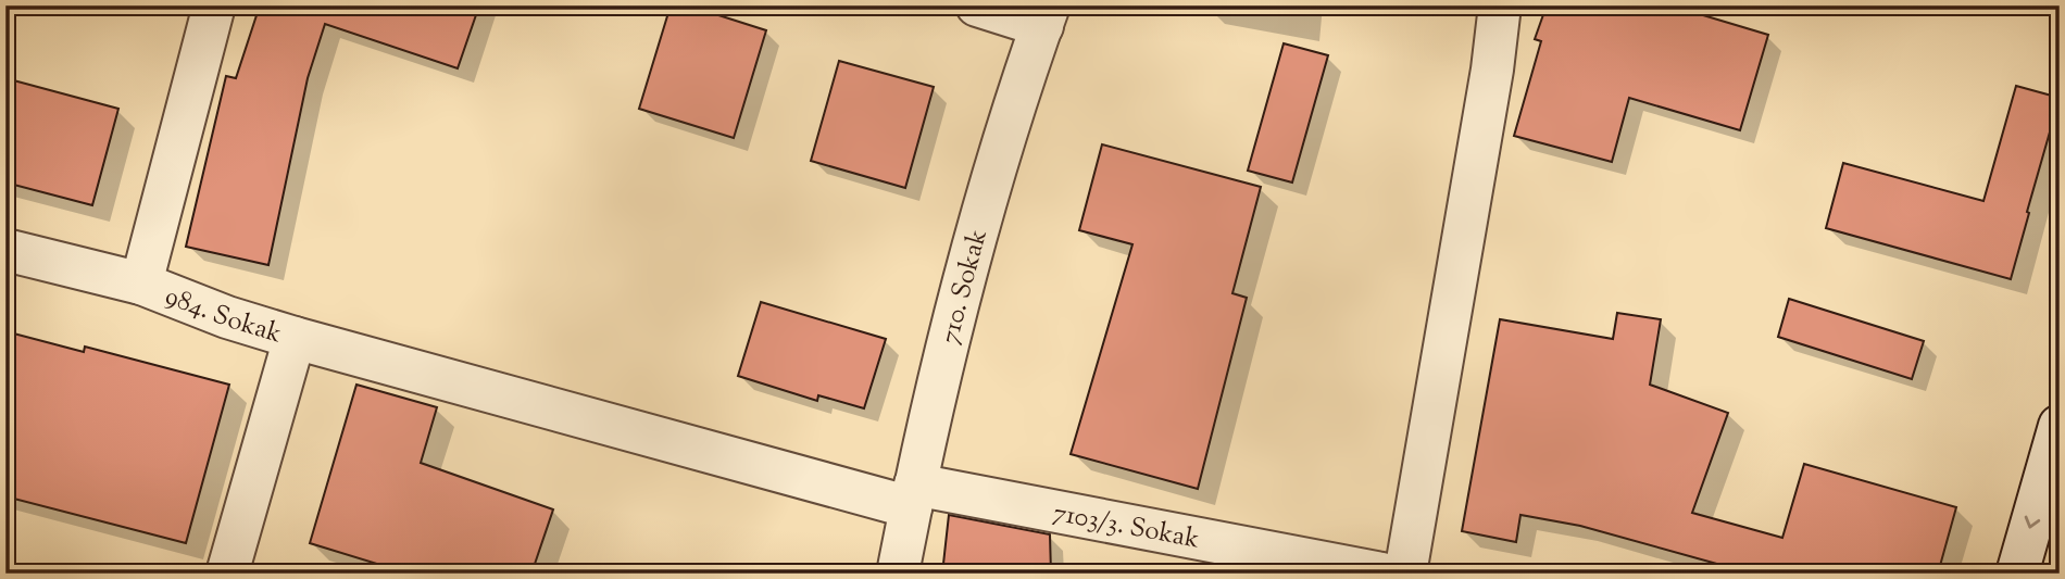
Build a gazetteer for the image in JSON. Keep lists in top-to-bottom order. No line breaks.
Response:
{"streets":{"street":["710. Sokak","984. Sokak","7103/3. Sokak"]},"crossings":[["710. Sokak","7103/3. Sokak"],["984. Sokak","7103/3. Sokak"]]}
